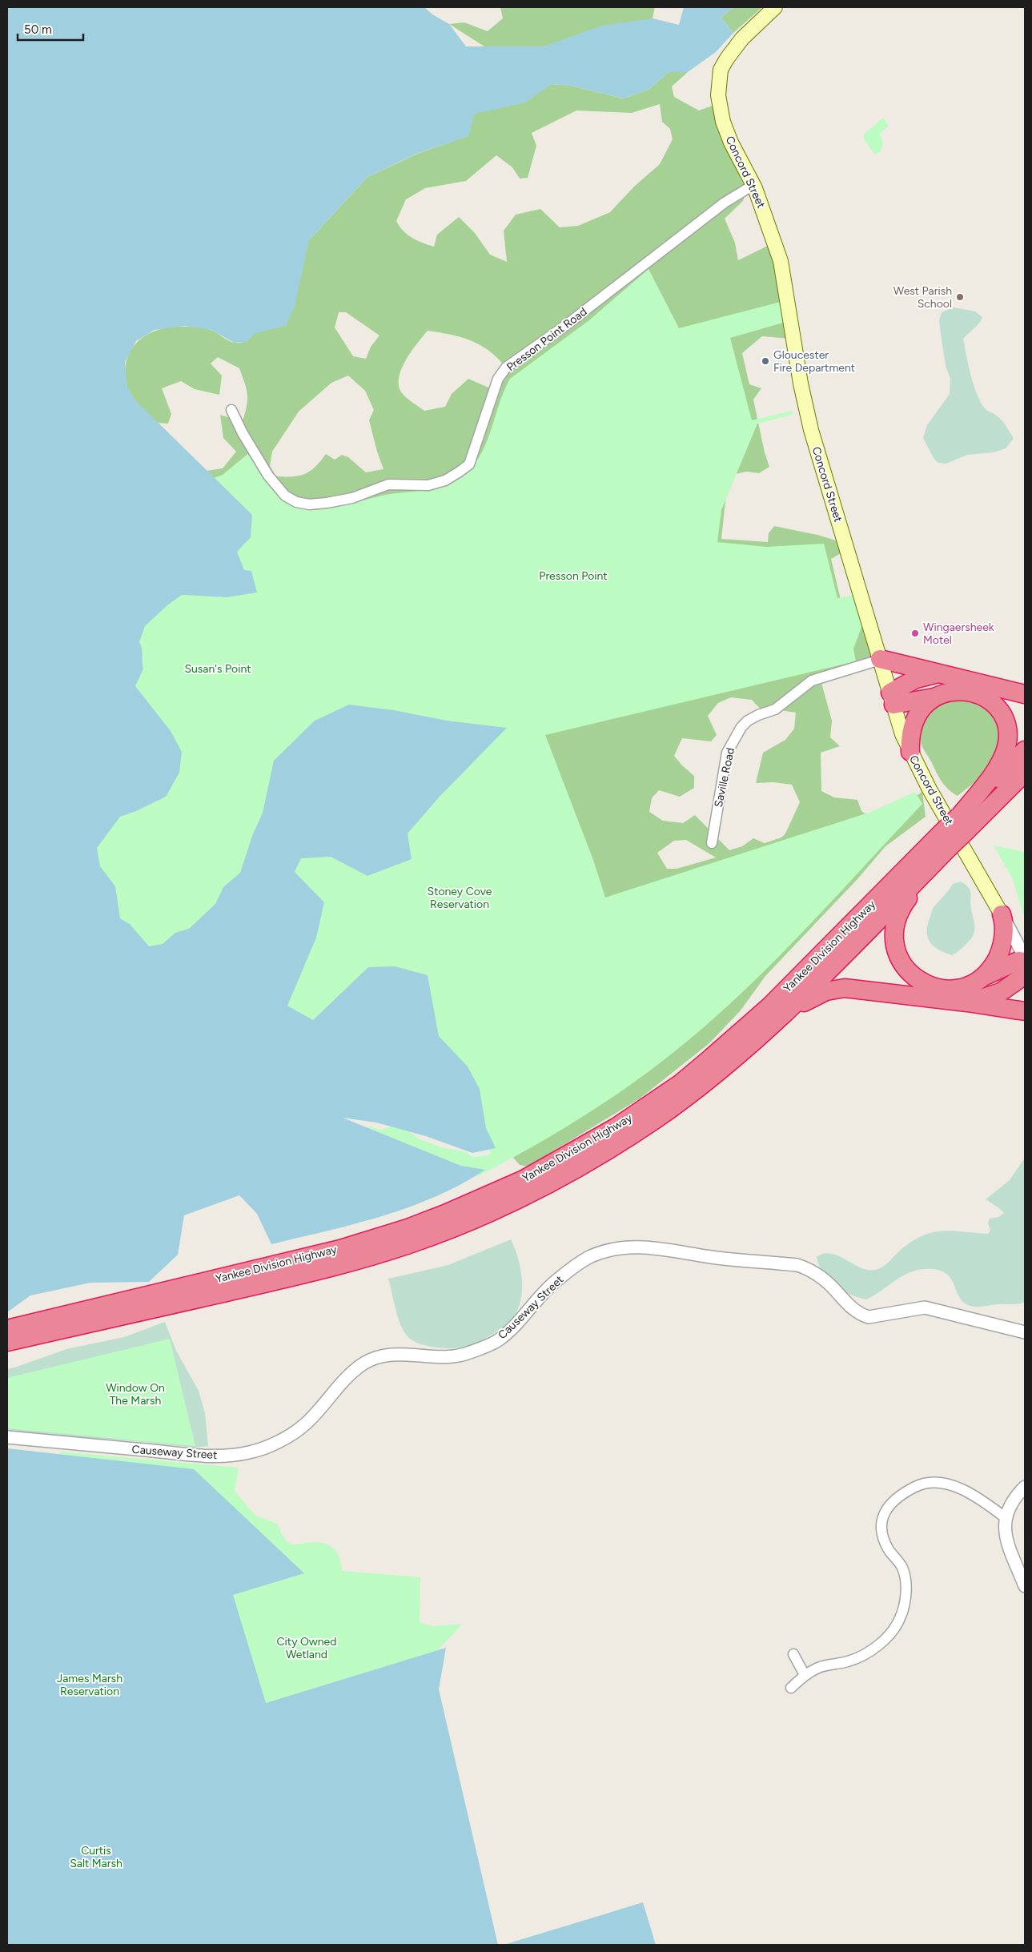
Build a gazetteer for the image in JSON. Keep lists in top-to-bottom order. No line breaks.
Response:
{"streets":{"highway":["Yankee Division Highway"],"main road":["Concord Street"],"street":["Presson Point Road","Saville Road","Causeway Street"]},"crossings":[["Concord Street","Presson Point Road"],["Concord Street","Saville Road"]],"parks":["Presson Point","Susan's Point","Stoney Cove Reservation","Window On The Marsh","City Owned Wetland","James Marsh Reservation","Curtis Salt Marsh"],"places":["West Parish School","Gloucester Fire Department","Wingaersheek Motel"],"scale_bar":"50 m"}
